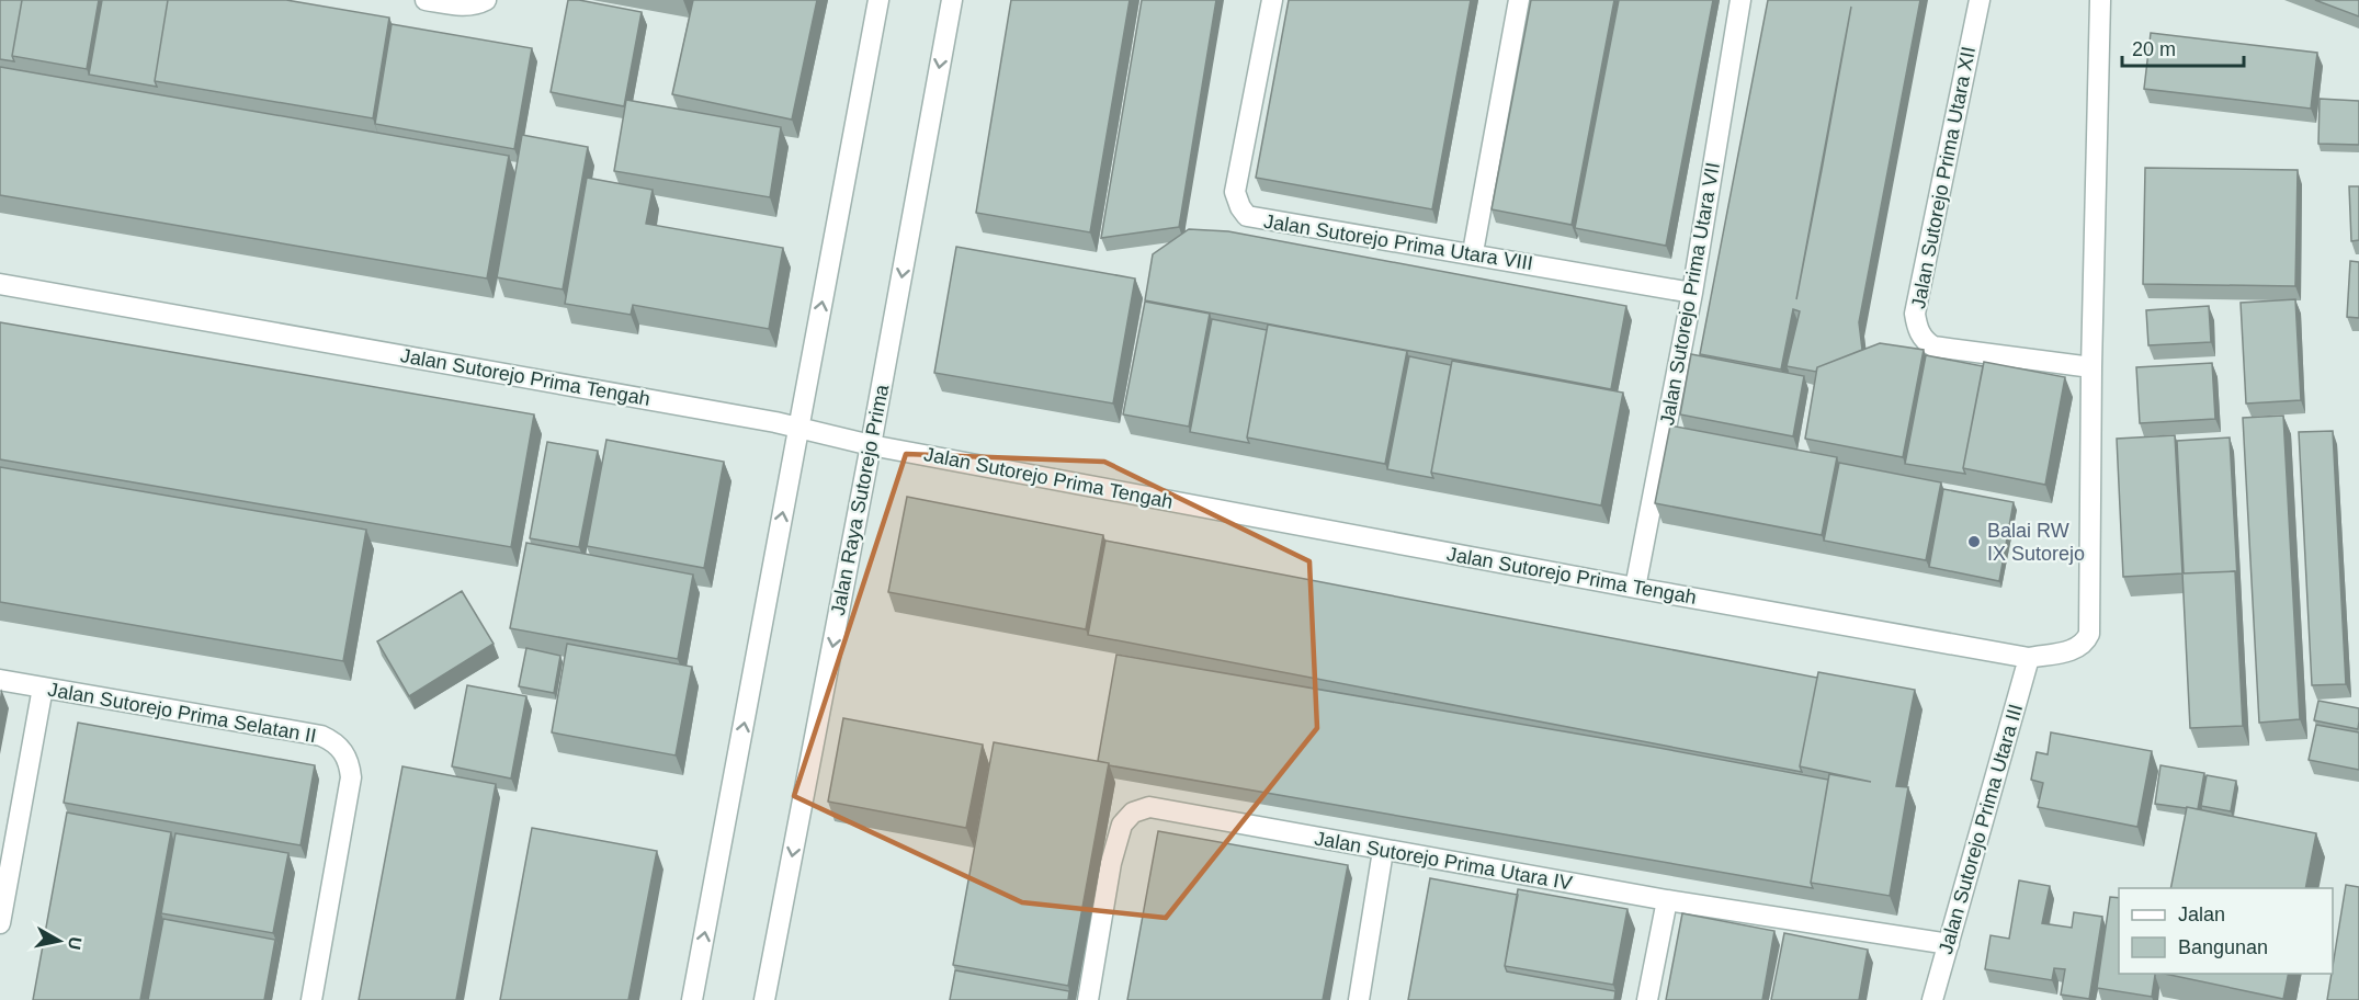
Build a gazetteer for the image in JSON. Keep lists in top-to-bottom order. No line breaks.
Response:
{"streets":{"street":["Jalan Sutorejo Prima Utara XII","Jalan Sutorejo Prima Utara VIII","Jalan Sutorejo Prima Utara VII","Jalan Sutorejo Prima Tengah","Jalan Raya Sutorejo Prima","Jalan Sutorejo Prima Selatan II","Jalan Sutorejo Prima Utara III","Jalan Sutorejo Prima Utara IV"]},"crossings":[["Jalan Sutorejo Prima Utara XII","Jalan Sutorejo Prima Tengah"],["Jalan Sutorejo Prima Utara VIII","Jalan Sutorejo Prima Utara VII"],["Jalan Sutorejo Prima Utara VII","Jalan Sutorejo Prima Tengah"],["Jalan Sutorejo Prima Tengah","Jalan Raya Sutorejo Prima"],["Jalan Sutorejo Prima Tengah","Jalan Sutorejo Prima Utara III"],["Jalan Sutorejo Prima Utara III","Jalan Sutorejo Prima Utara IV"]],"places":["Balai RW IX Sutorejo"],"legend":["Jalan","Bangunan"],"scale_bar":"20 m","north":"right"}
